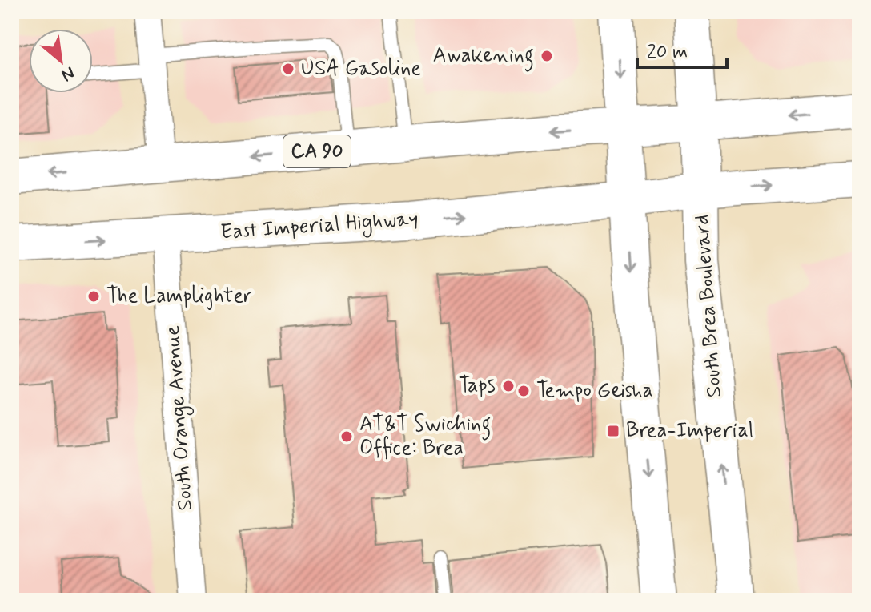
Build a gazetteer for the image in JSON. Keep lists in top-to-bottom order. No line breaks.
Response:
{"streets":{"main road":["CA 90","East Imperial Highway","South Brea Boulevard"],"street":["South Orange Avenue"]},"crossings":[["CA 90","South Brea Boulevard"],["East Imperial Highway","South Brea Boulevard"],["East Imperial Highway","South Orange Avenue"]],"places":{"other":["Awakening","USA Gasoline","The Lamplighter","Taps","Tempo Geisha","AT&T Swiching Office: Brea"],"transit":["Brea-Imperial"]},"scale_bar":"20 m","north":"bottom right"}
